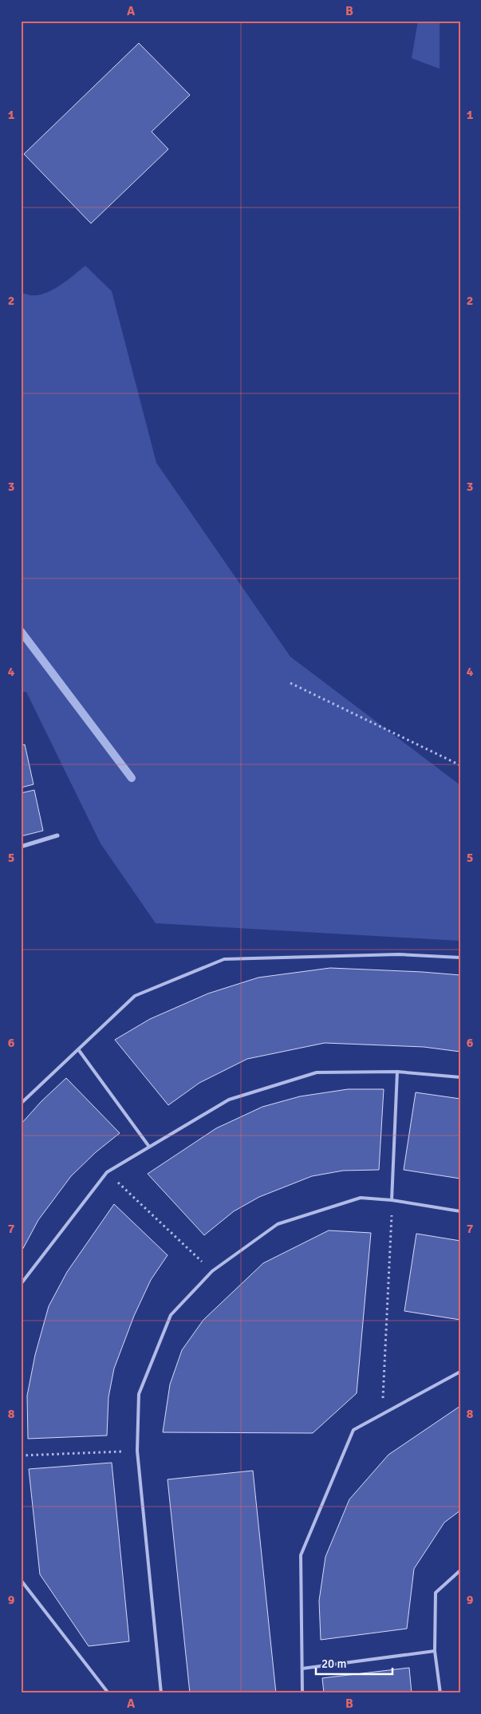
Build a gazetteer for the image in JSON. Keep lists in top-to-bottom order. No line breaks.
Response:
{"scale_bar":"20 m","grid":{"columns":["A","B"],"rows":["1","2","3","4","5","6","7","8","9"]}}
